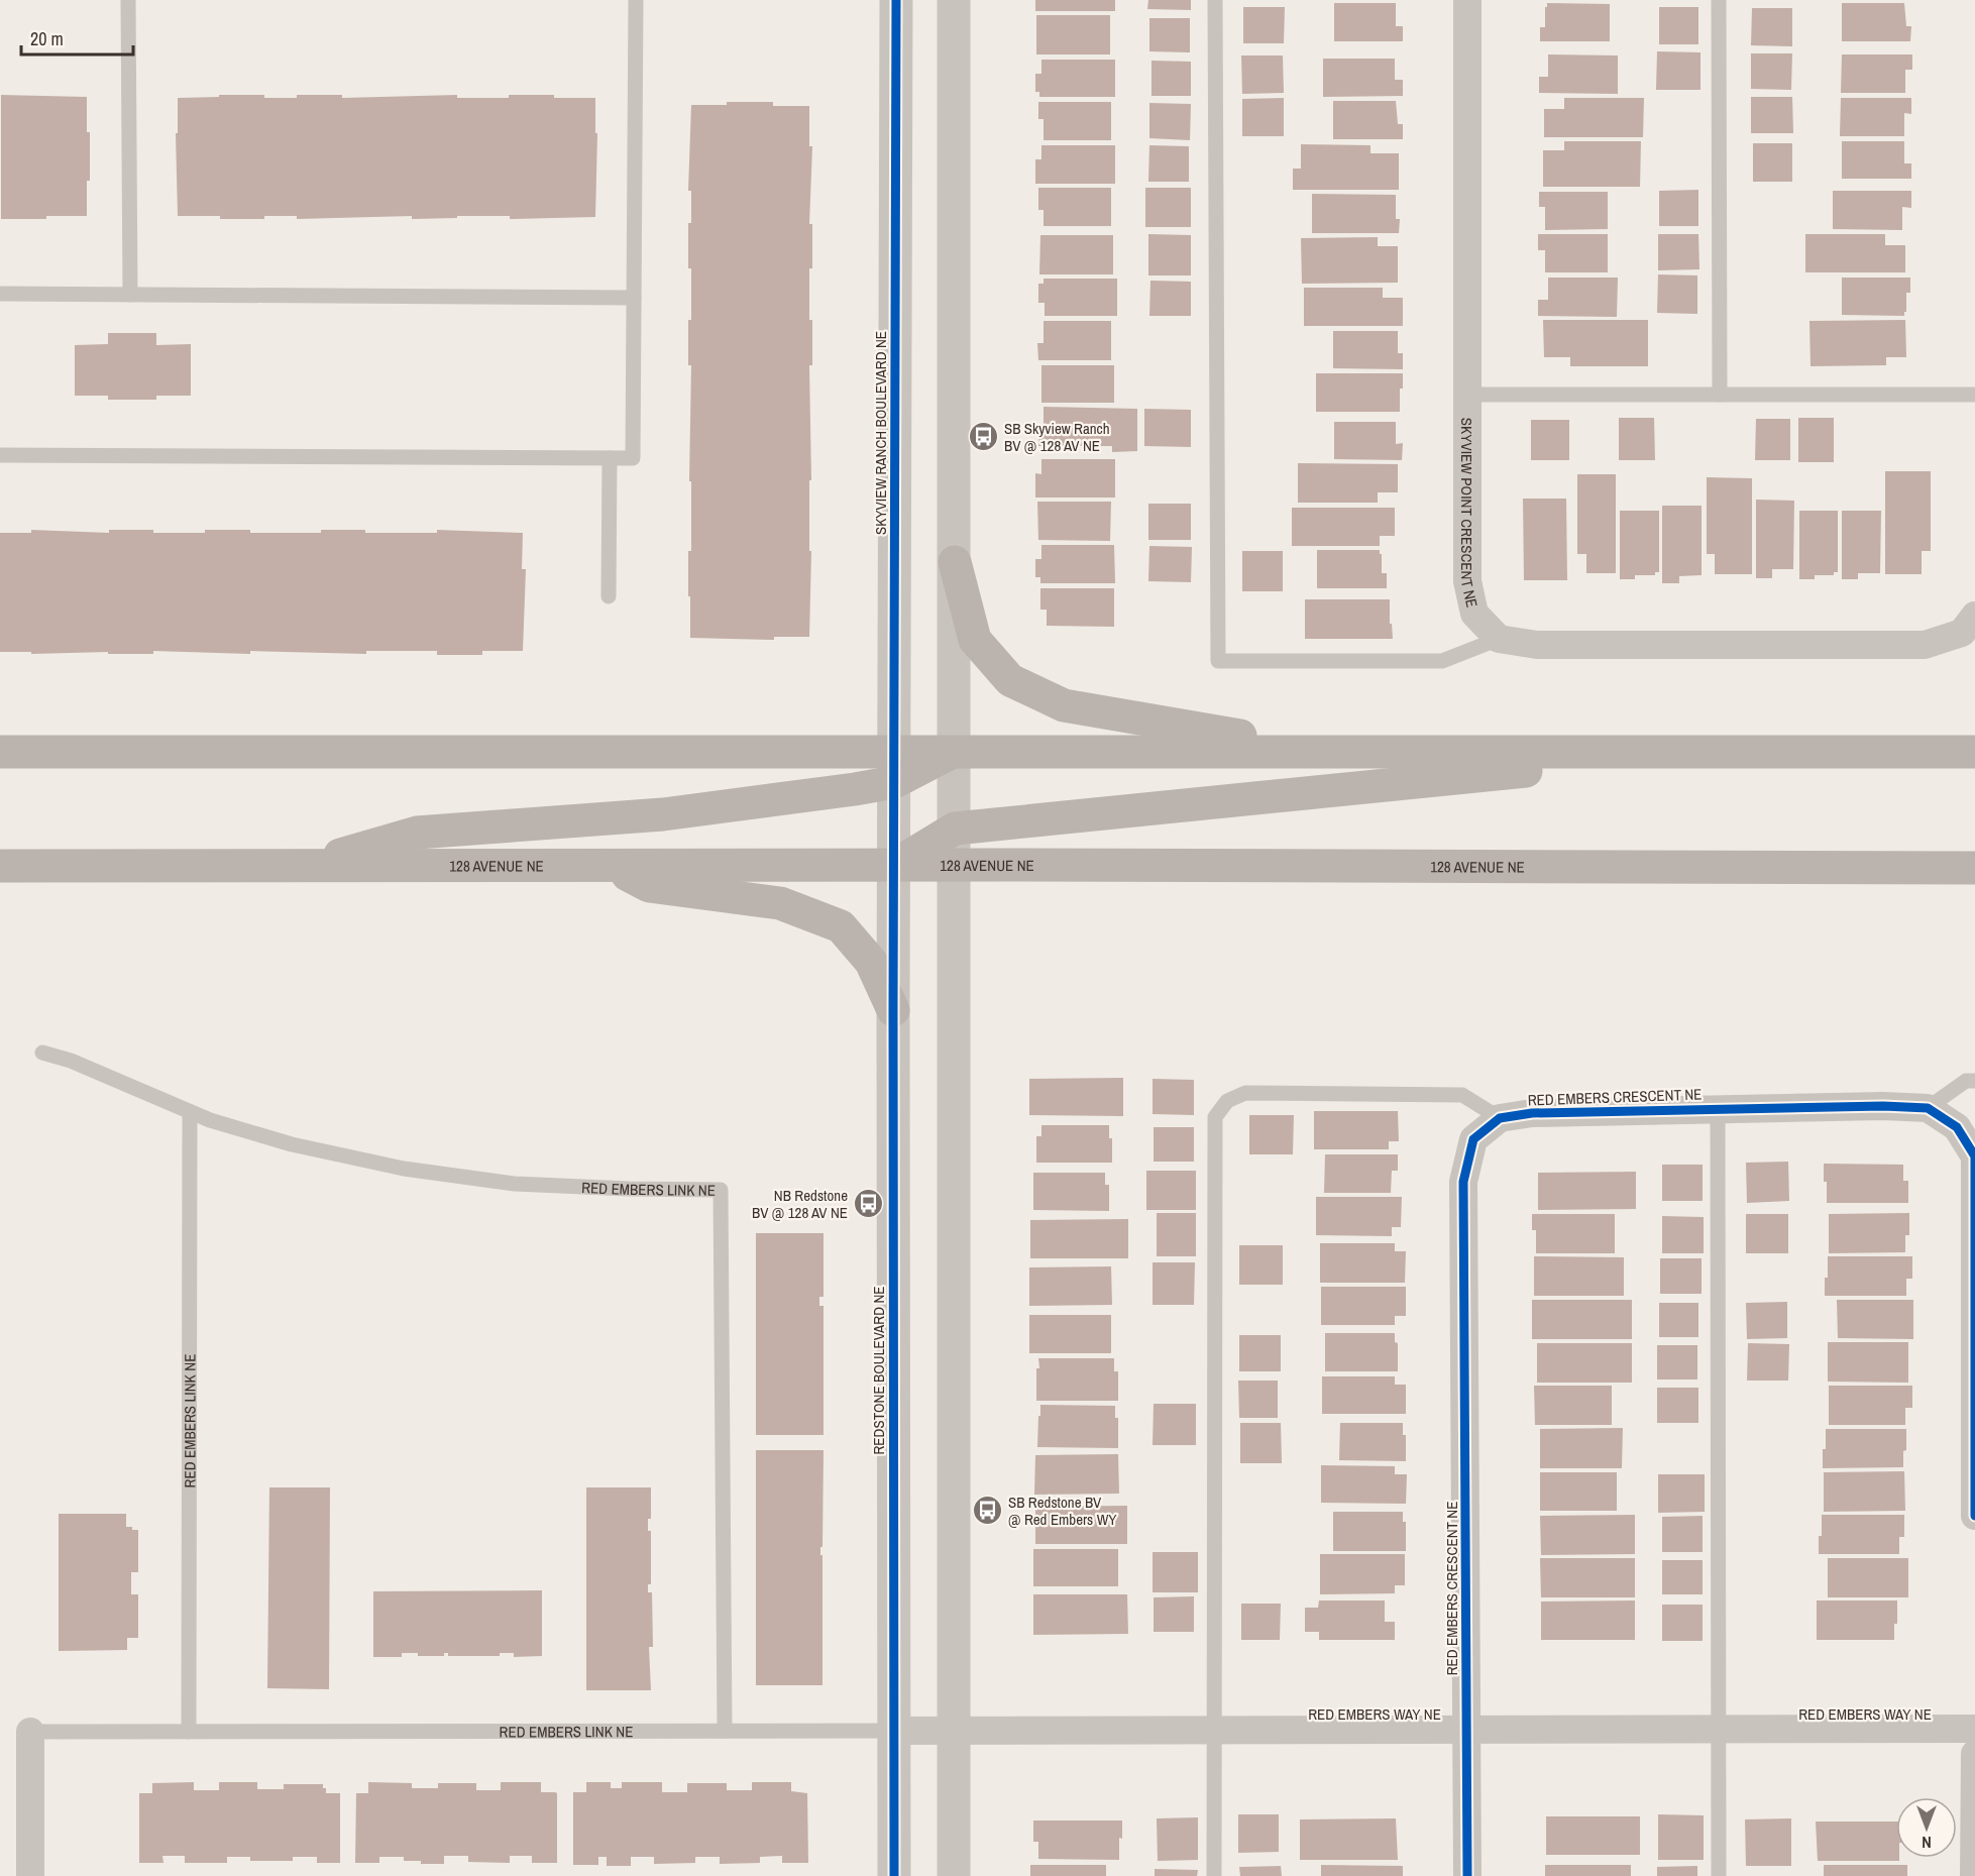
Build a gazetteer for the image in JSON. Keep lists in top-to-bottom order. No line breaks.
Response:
{"streets":{"main road":["128 AVENUE NE"],"street":["SKYVIEW RANCH BOULEVARD NE","SKYVIEW POINT CRESCENT NE","RED EMBERS CRESCENT NE","RED EMBERS LINK NE","REDSTONE BOULEVARD NE","RED EMBERS WAY NE"]},"crossings":[["SKYVIEW RANCH BOULEVARD NE","128 AVENUE NE"],["SKYVIEW RANCH BOULEVARD NE","REDSTONE BOULEVARD NE"],["128 AVENUE NE","REDSTONE BOULEVARD NE"],["RED EMBERS CRESCENT NE","RED EMBERS WAY NE"],["RED EMBERS LINK NE","REDSTONE BOULEVARD NE"],["RED EMBERS LINK NE","RED EMBERS WAY NE"],["REDSTONE BOULEVARD NE","RED EMBERS WAY NE"]],"places":{"bus stop":["SB Skyview Ranch BV @ 128 AV NE","NB Redstone BV @ 128 AV NE","SB Redstone BV @ Red Embers WY"]},"scale_bar":"20 m","north":"bottom"}
